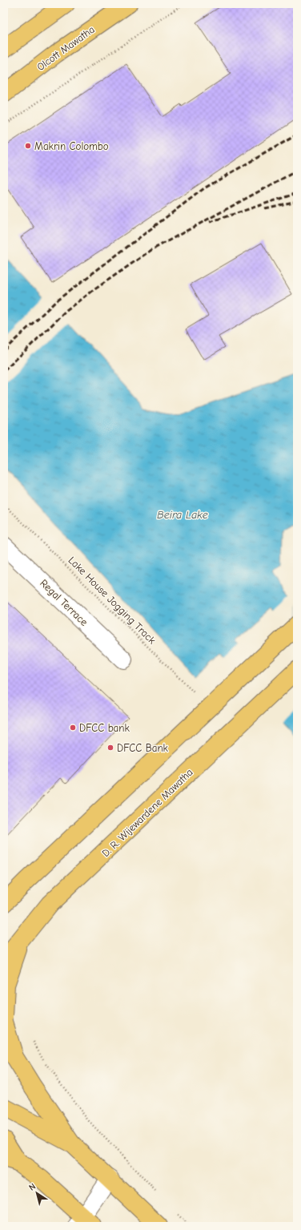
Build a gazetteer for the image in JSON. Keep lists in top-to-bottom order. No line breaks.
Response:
{"streets":{"main road":["Olcott Mawatha","D. R. Wijewardene Mawatha"],"street":["Regal Terrace"],"path":["Lake House Jogging Track"]},"water":["Beira Lake"],"places":["Makrin Colombo","DFCC bank","DFCC Bank"],"north":"top left"}
